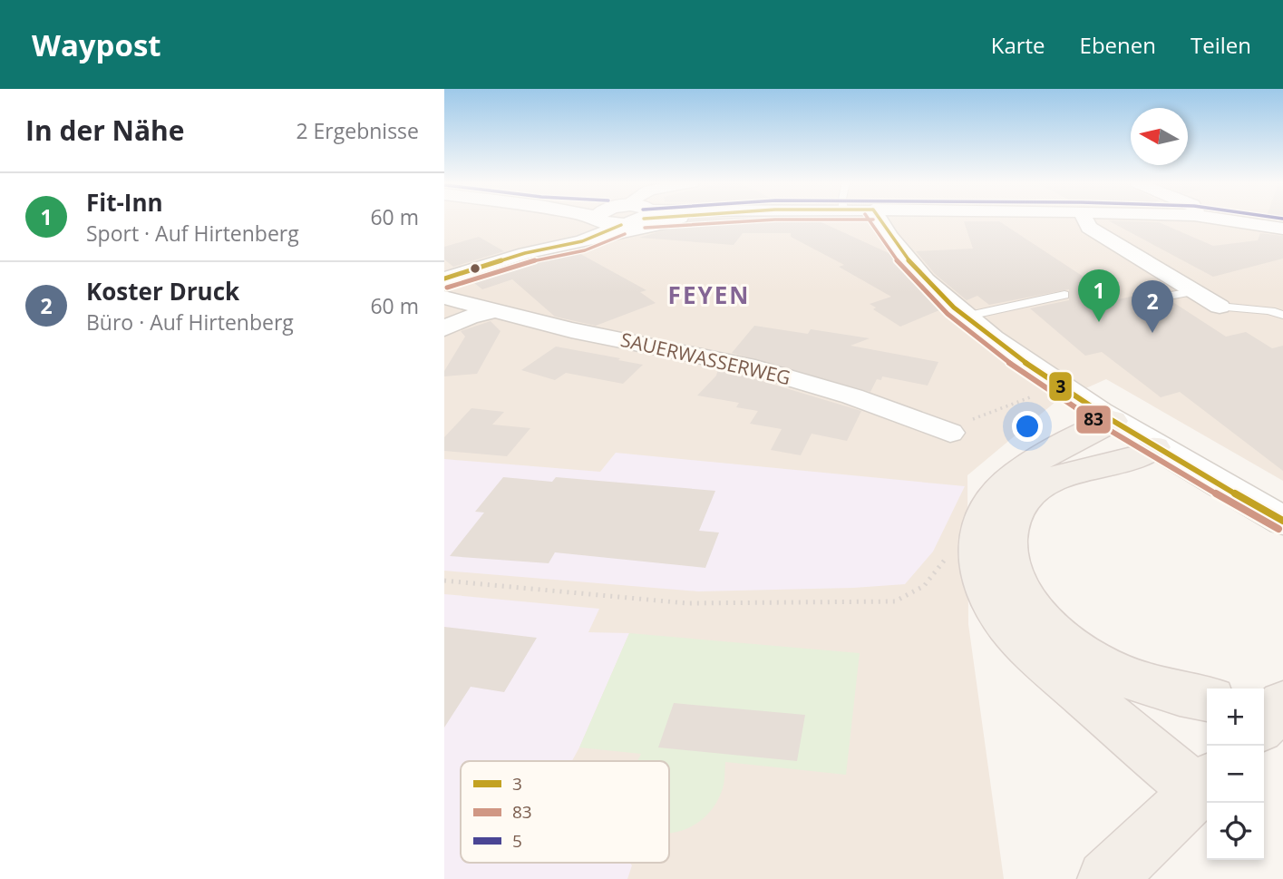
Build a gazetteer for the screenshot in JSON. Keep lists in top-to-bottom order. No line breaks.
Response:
{"streets":{"street":["SAUERWASSERWEG"]},"districts":["FEYEN"],"lines":["transit line 3","transit line 83"],"legend":["3","83","5"],"north":"left","page":{"header":"Waypost","nav":["Karte","Ebenen","Teilen"],"heading":["In der Nähe","2 Ergebnisse"],"list":[{"mark":"1","name":"Fit-Inn","note":"Sport · Auf Hirtenberg","value":"60 m"},{"mark":"2","name":"Koster Druck","note":"Büro · Auf Hirtenberg","value":"60 m"}],"pins":["1","2"],"map_buttons":["+","−"]}}
